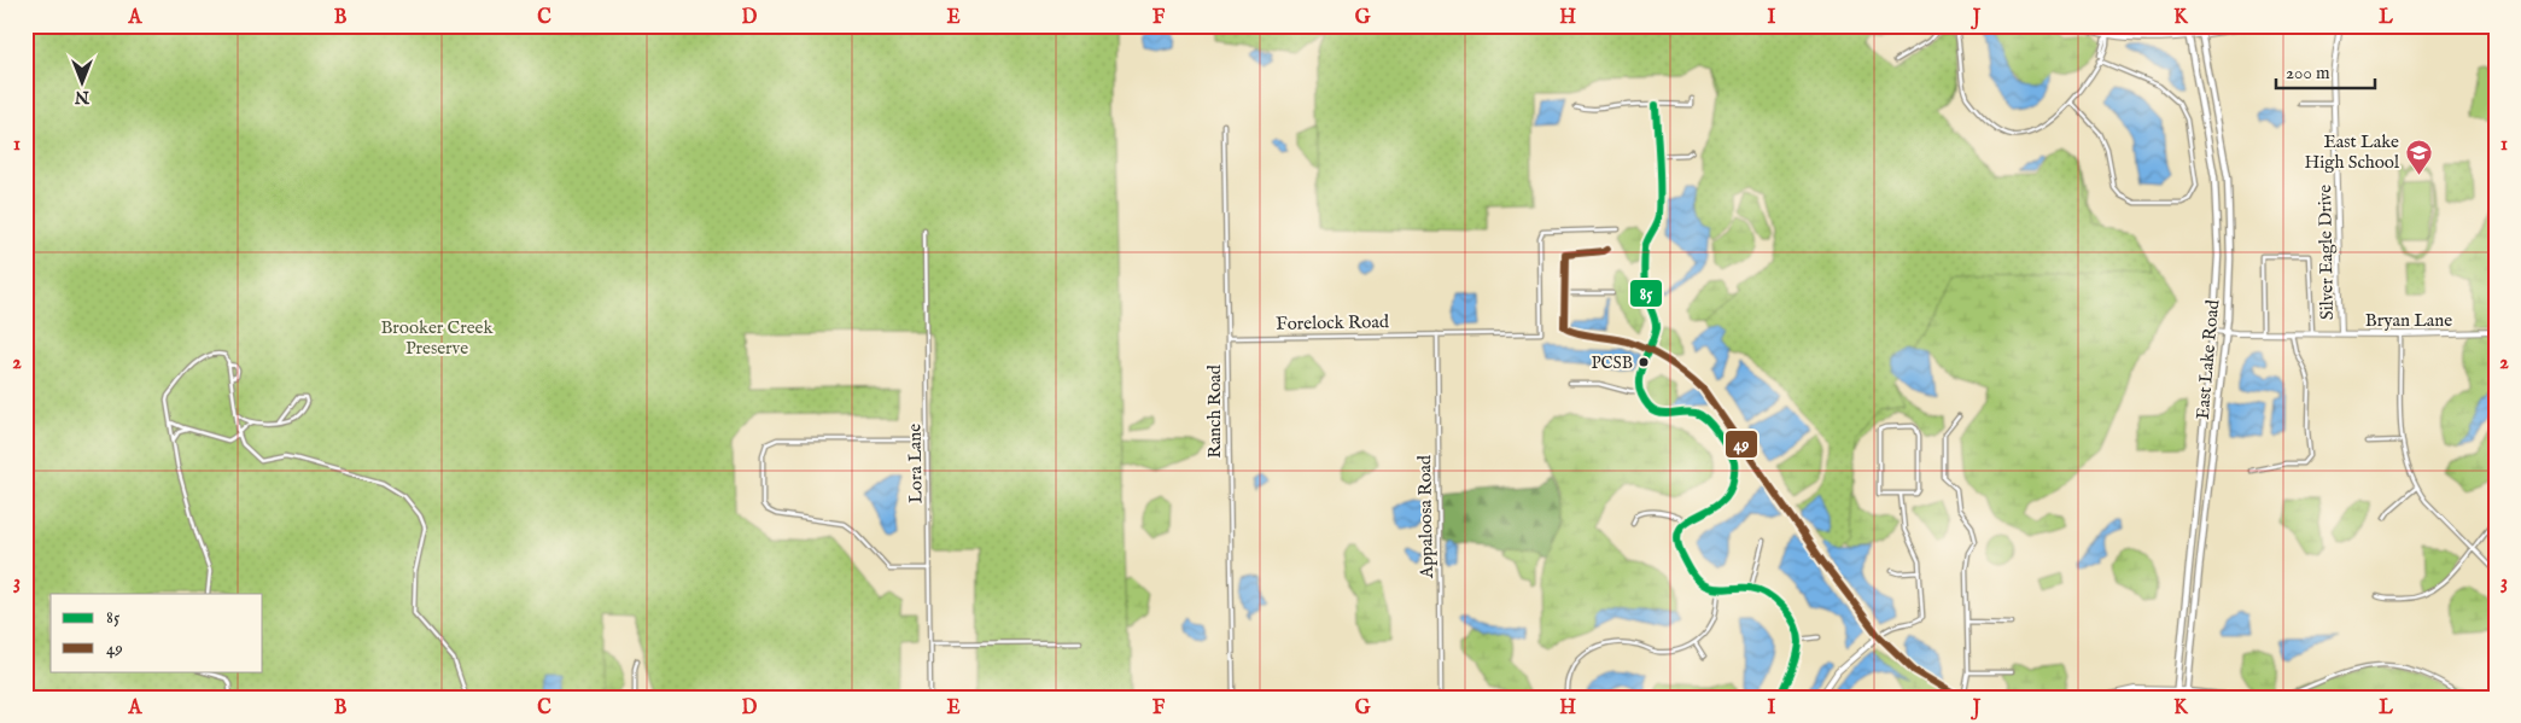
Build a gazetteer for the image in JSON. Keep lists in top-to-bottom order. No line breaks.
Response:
{"streets":{"main road":["East Lake Road"],"street":["Silver Eagle Drive","Bryan Lane","Forelock Road","Ranch Road","Lora Lane","Appaloosa Road"]},"crossings":[["Silver Eagle Drive","Bryan Lane"],["Bryan Lane","East Lake Road"],["Forelock Road","Ranch Road"],["Forelock Road","Appaloosa Road"]],"parks":["Brooker Creek Preserve"],"places":{"school or university":["East Lake High School"],"other":["PCSB"]},"lines":["transit line 85","transit line 49"],"legend":["85","49"],"scale_bar":"200 m","north":"bottom","grid":{"columns":["A","B","C","D","E","F","G","H","I","J","K","L"],"rows":["1","2","3"]}}
